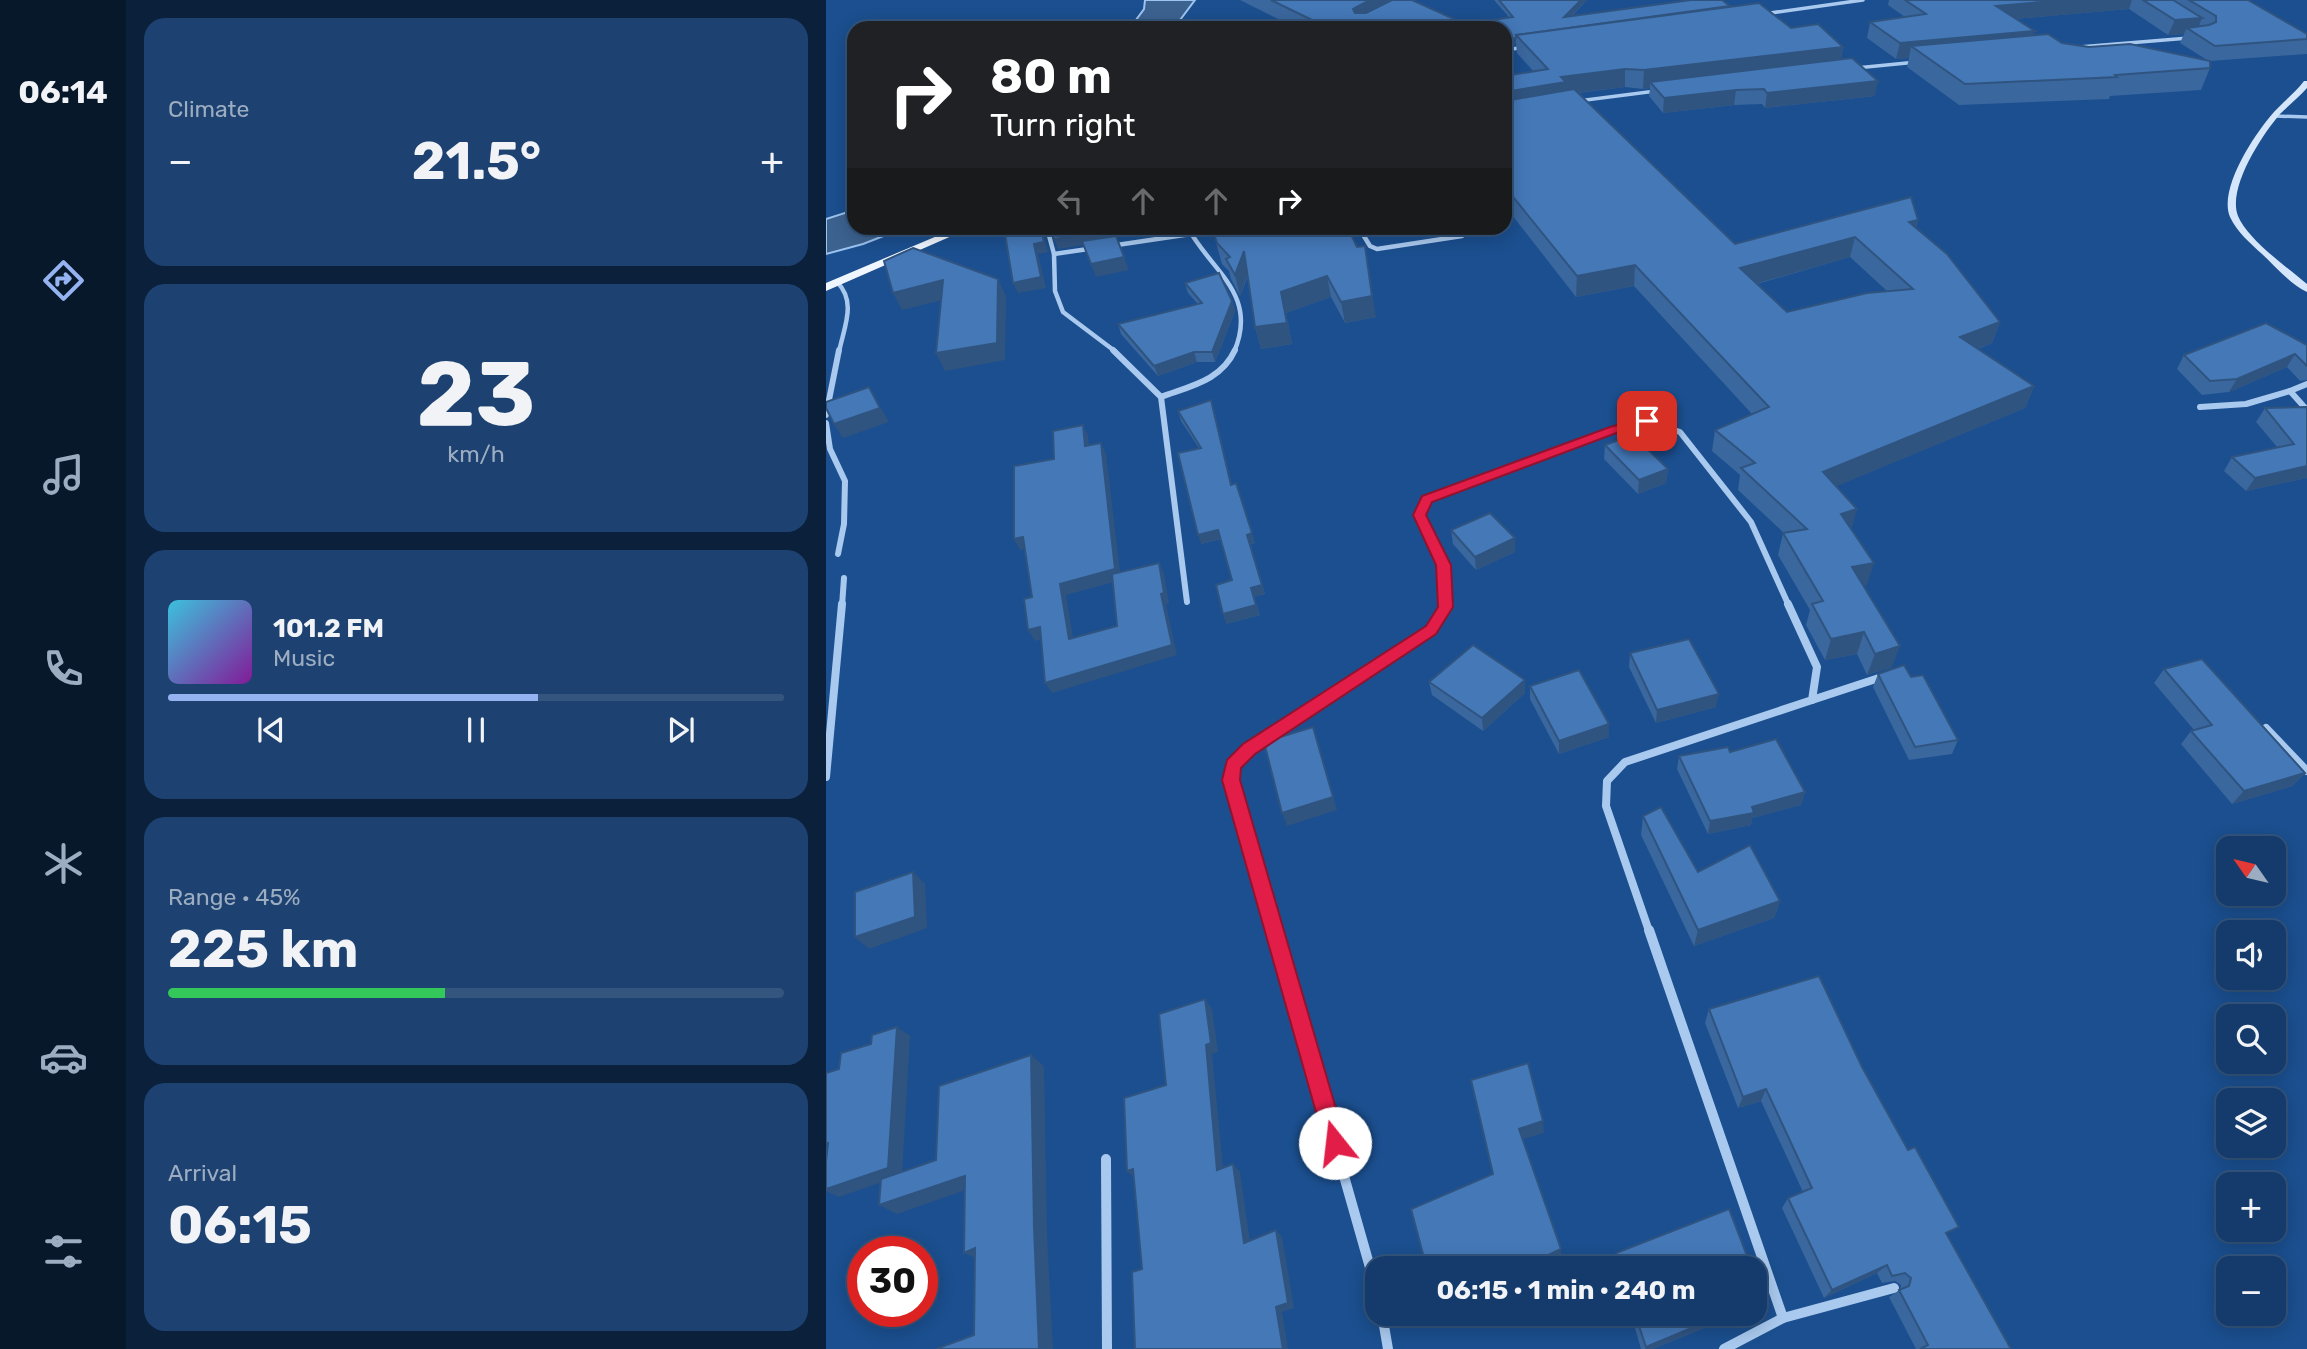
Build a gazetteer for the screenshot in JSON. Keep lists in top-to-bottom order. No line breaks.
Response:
{"north":"top left","page":{"tabs":"06:14","tile":["Climate",["23","km/h"],["Range · 45%","225 km"],["Arrival","06:15"]],"turn":["80 m","Turn right"],"heat":["−","21.5°","+"],"song":["101.2 FM","Music"],"map_buttons":["+","−"],"limit":"30","trip":"06:15 · 1 min · 240 m"}}
